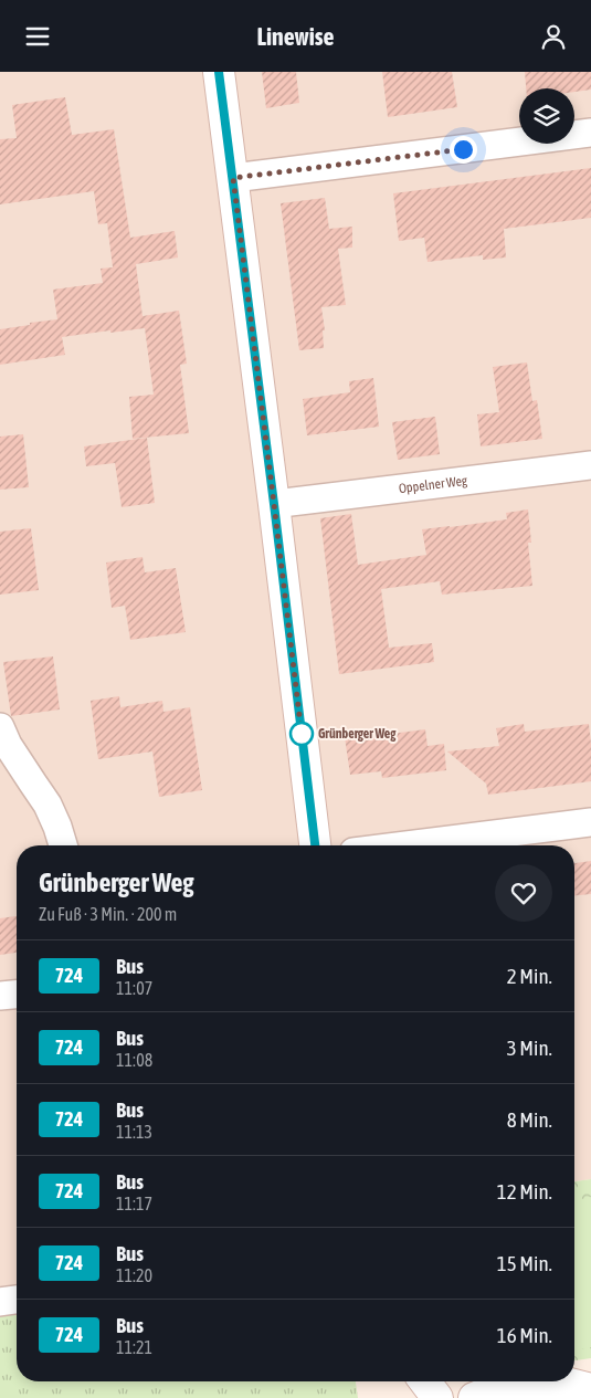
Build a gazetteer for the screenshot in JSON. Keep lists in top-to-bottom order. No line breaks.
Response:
{"streets":{"street":["Oppelner Weg"]},"places":["Grünberger Weg"],"lines":["bus line 724"],"page":{"header":"Linewise","heading":["Grünberger Weg","Zu Fuß · 3 Min. · 200 m"],"list":[{"mark":"724","name":"Bus","note":"11:07","value":"2 Min."},{"mark":"724","name":"Bus","note":"11:08","value":"3 Min."},{"mark":"724","name":"Bus","note":"11:13","value":"8 Min."},{"mark":"724","name":"Bus","note":"11:17","value":"12 Min."},{"mark":"724","name":"Bus","note":"11:20","value":"15 Min."},{"mark":"724","name":"Bus","note":"11:21","value":"16 Min."}]}}
